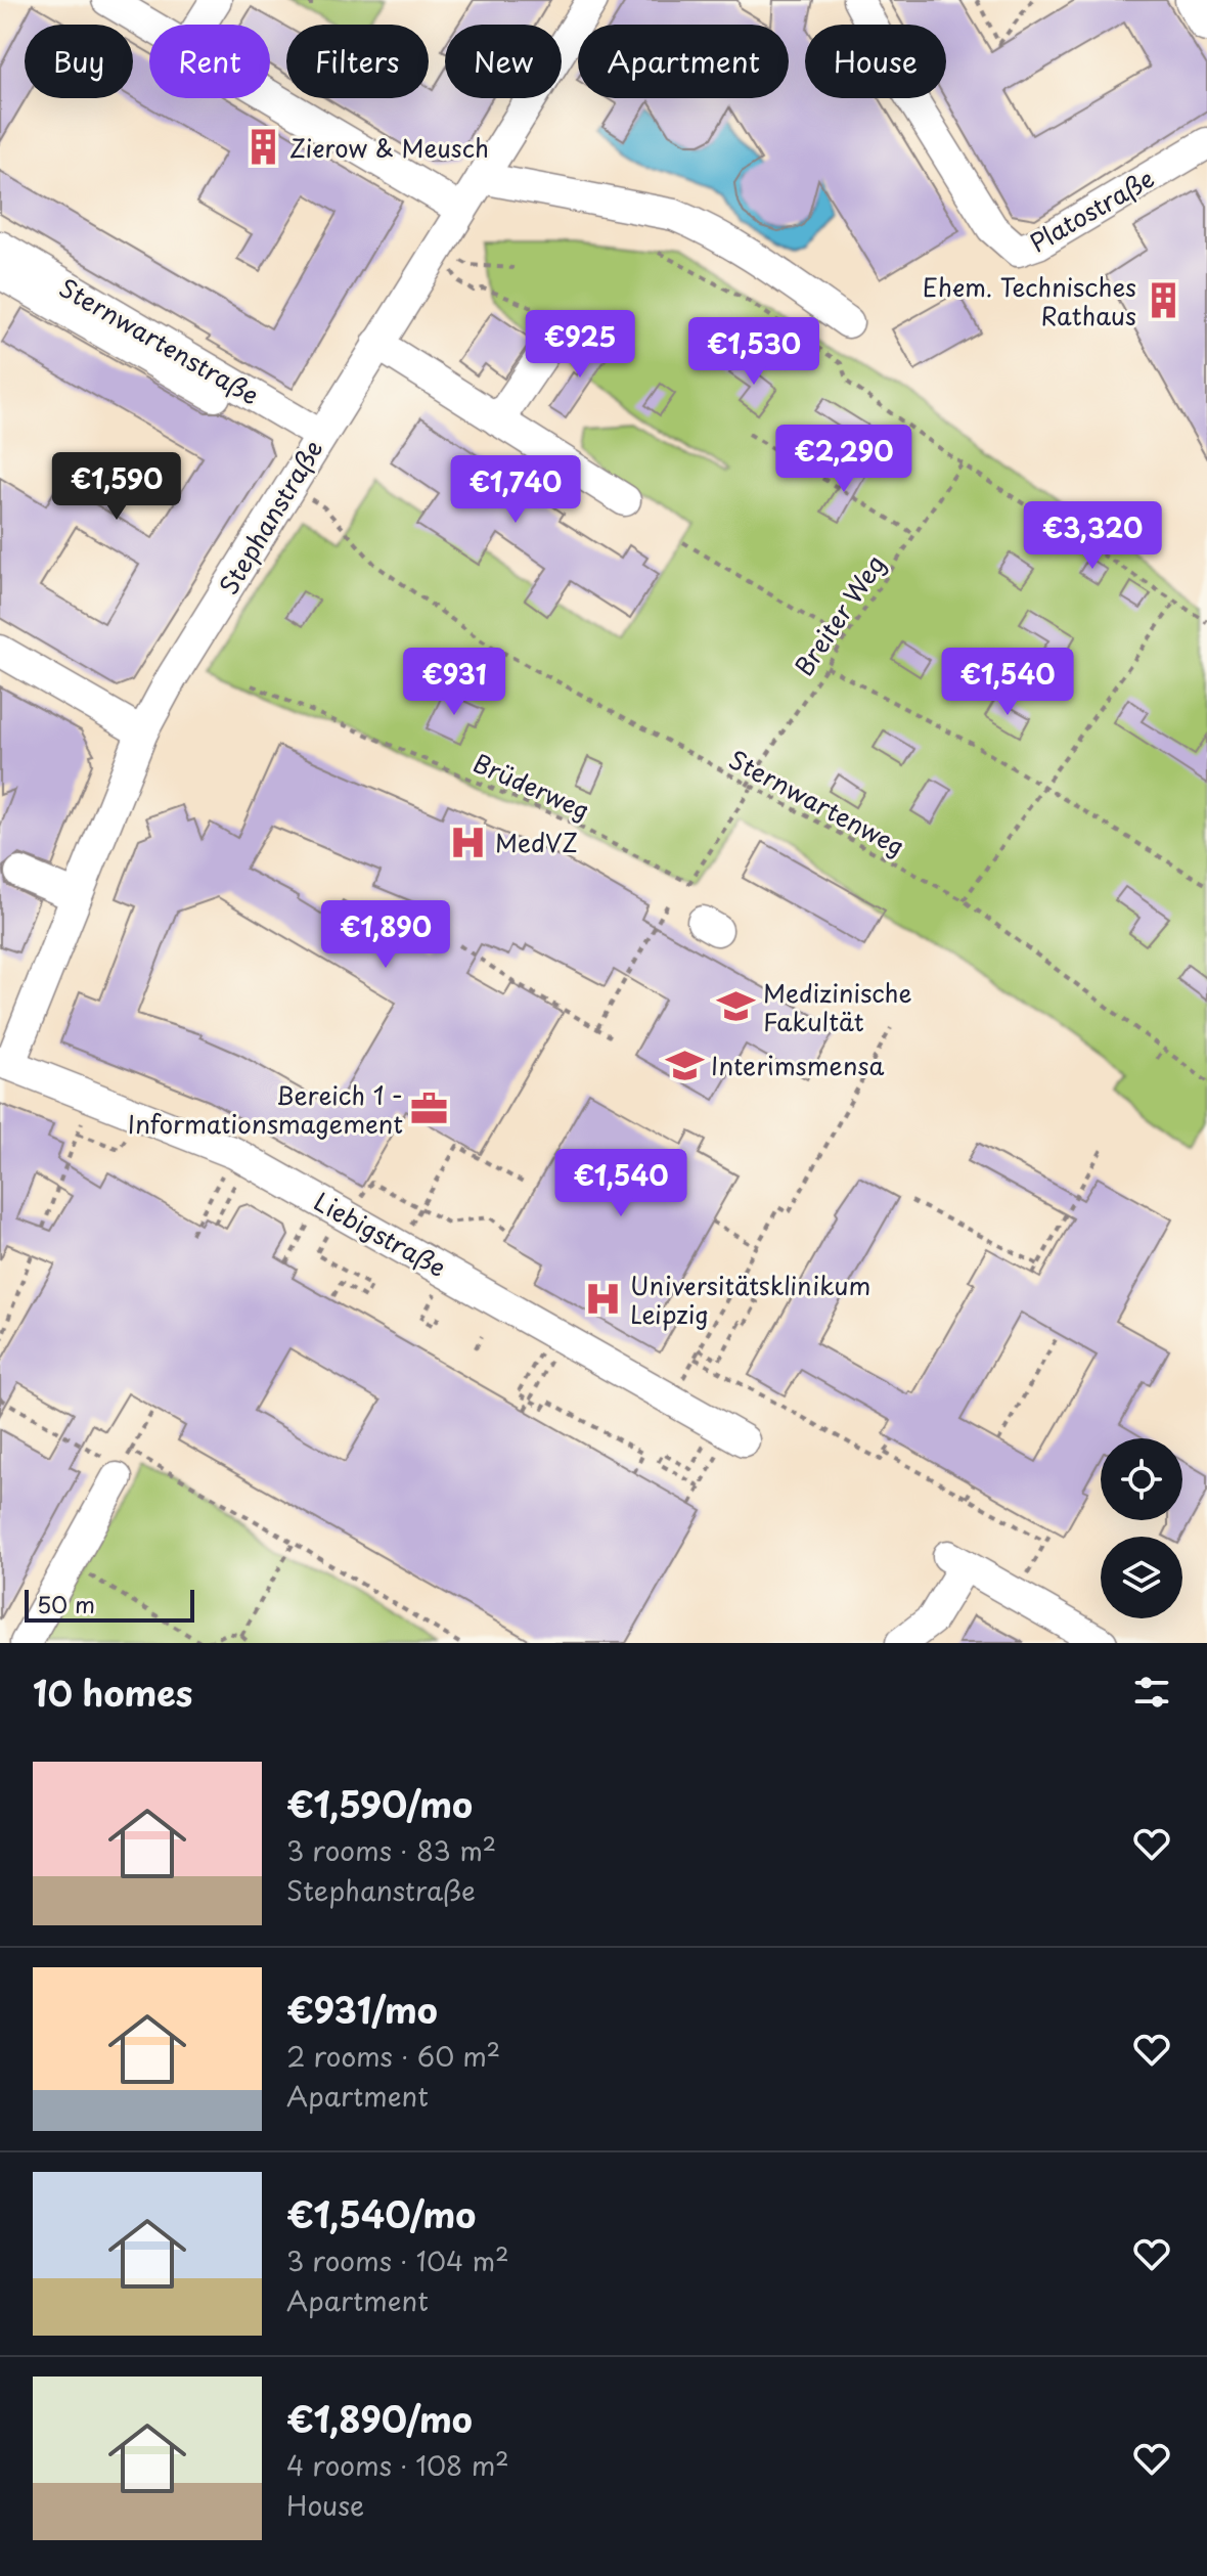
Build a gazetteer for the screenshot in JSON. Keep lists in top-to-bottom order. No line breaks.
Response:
{"streets":{"street":["Platostraße","Sternwartenstraße","Stephanstraße","Liebigstraße"],"path":["Breiter Weg","Brüderweg","Sternwartenweg"]},"crossings":[["Sternwartenstraße","Stephanstraße"],["Stephanstraße","Sternwartenweg"],["Stephanstraße","Liebigstraße"],["Breiter Weg","Brüderweg"],["Breiter Weg","Sternwartenweg"],["Brüderweg","Sternwartenweg"]],"places":{"building":["Zierow & Meusch","Ehem. Technisches Rathaus"],"hospital":["MedVZ","Universitätsklinikum Leipzig"],"school or university":["Medizinische Fakultät","Interimsmensa"],"office":["Bereich 1 - Informationsmagement"]},"scale_bar":"50 m","page":{"chip":["Buy","Rent","Filters","New","Apartment","House"],"price":["€925","€1,530","€2,290","€1,590","€1,740","€3,320","€931","€1,540","€1,890","€1,540"],"scale":"50 m","heading":"10 homes","list":[{"name":"€1,590/mo","note":"3 rooms · 83 m² · Stephanstraße"},{"name":"€931/mo","note":"2 rooms · 60 m² · Apartment"},{"name":"€1,540/mo","note":"3 rooms · 104 m² · Apartment"},{"name":"€1,890/mo","note":"4 rooms · 108 m² · House"}]}}
